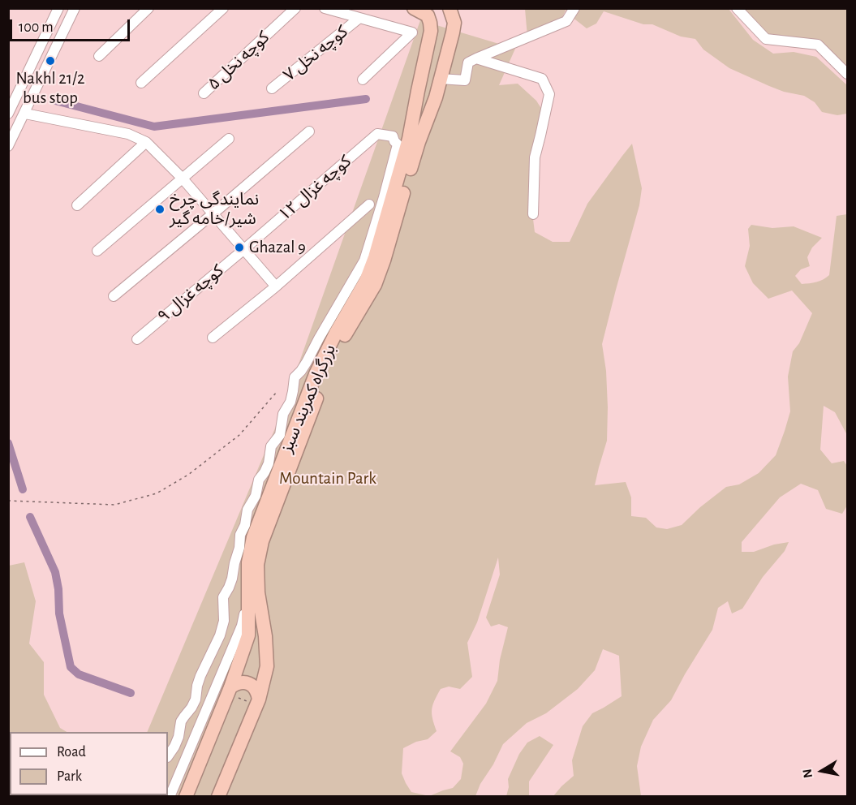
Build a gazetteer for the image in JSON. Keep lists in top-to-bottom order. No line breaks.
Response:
{"streets":{"highway":["بزرگراه کمربند سبز"],"street":["کوچه نخل ۷","کوچه نخل ۵","کوچه غزال ۱۲","کوچه غزال ۹"]},"crossings":[["کوچه غزال ۱۲","کوچه غزال ۹"]],"parks":["Mountain Park"],"places":["Nakhl 21/2 bus stop","نمایندگی چرخ شیر/خامه گیر","Ghazal 9"],"legend":["Road","Park"],"scale_bar":"100 m","north":"left"}
